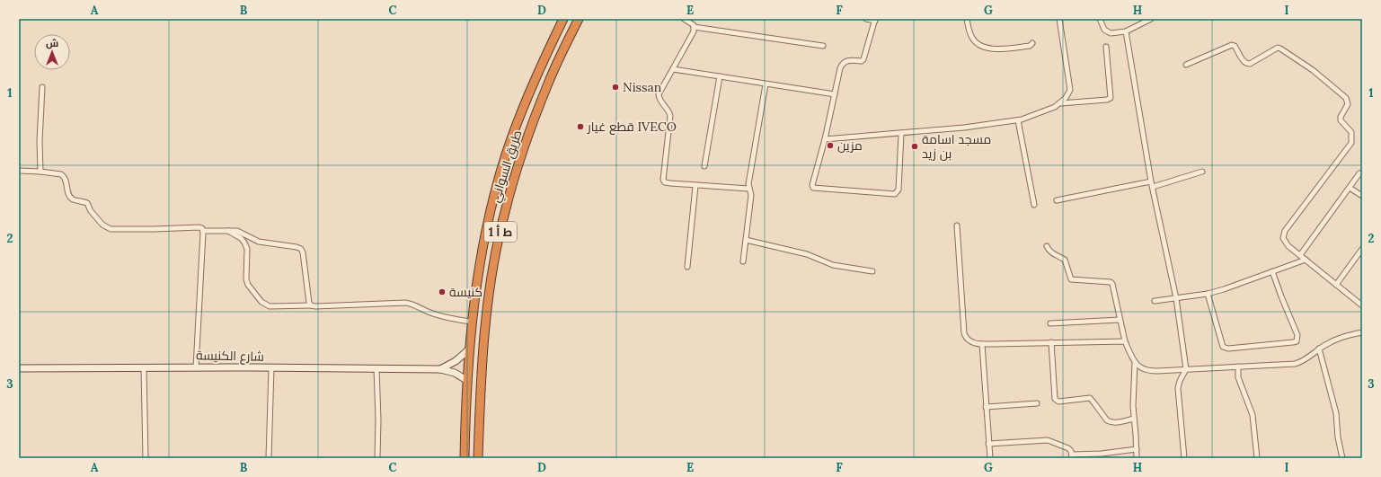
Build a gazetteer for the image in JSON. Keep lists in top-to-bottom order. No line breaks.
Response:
{"streets":{"highway":["طريق السواني","ط أ 1"],"main road":["شارع الكنيسة"]},"crossings":[["طريق السواني","شارع الكنيسة"]],"places":["Nissan","قطع غيار IVECO","مزين","مسجد اسامة بن زيد","كنيسة"],"north":"top","grid":{"columns":["A","B","C","D","E","F","G","H","I"],"rows":["1","2","3"]}}
